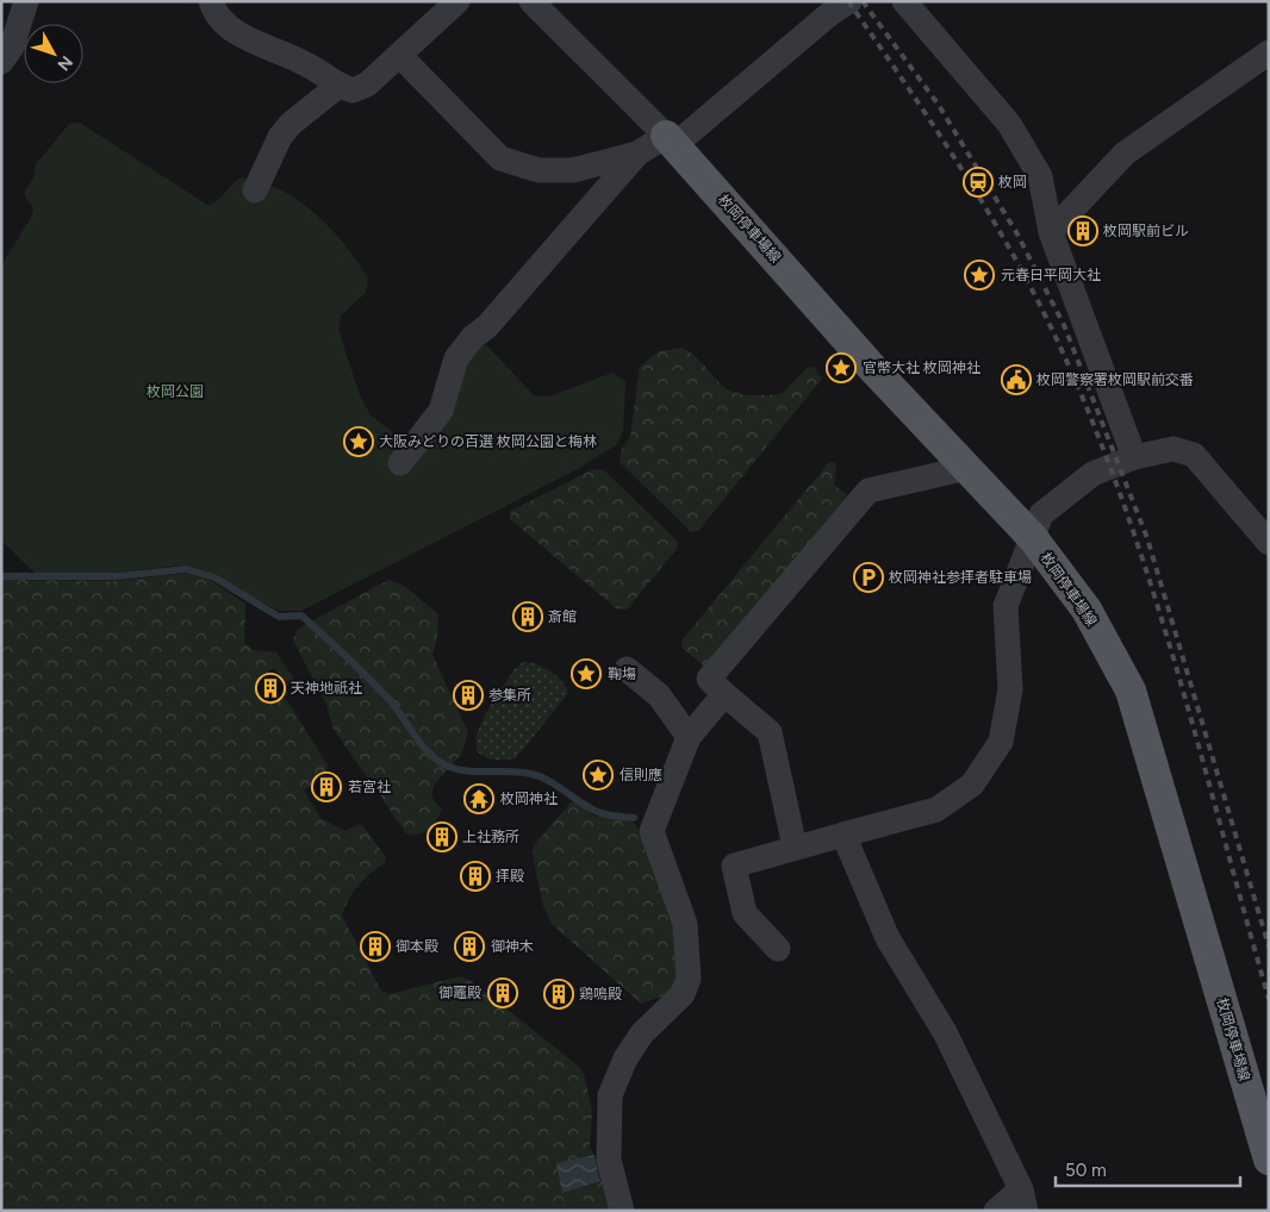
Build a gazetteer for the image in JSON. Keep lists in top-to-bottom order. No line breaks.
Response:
{"streets":{"main road":["枚岡停車場線"]},"parks":["枚岡公園"],"places":{"station":["枚岡"],"building":["枚岡駅前ビル","斎館","天神地祇社","参集所","若宮社","上社務所","拝殿","御本殿","御神木","御竈殿","鶏鳴殿"],"place":["元春日平岡大社","官幣大社 枚岡神社","大阪みどりの百選 枚岡公園と梅林","鞠塲","信則應"],"public building":["枚岡警察署枚岡駅前交番"],"parking":["枚岡神社参拝者駐車場"],"temple":["枚岡神社"]},"scale_bar":"50 m","north":"bottom right"}
